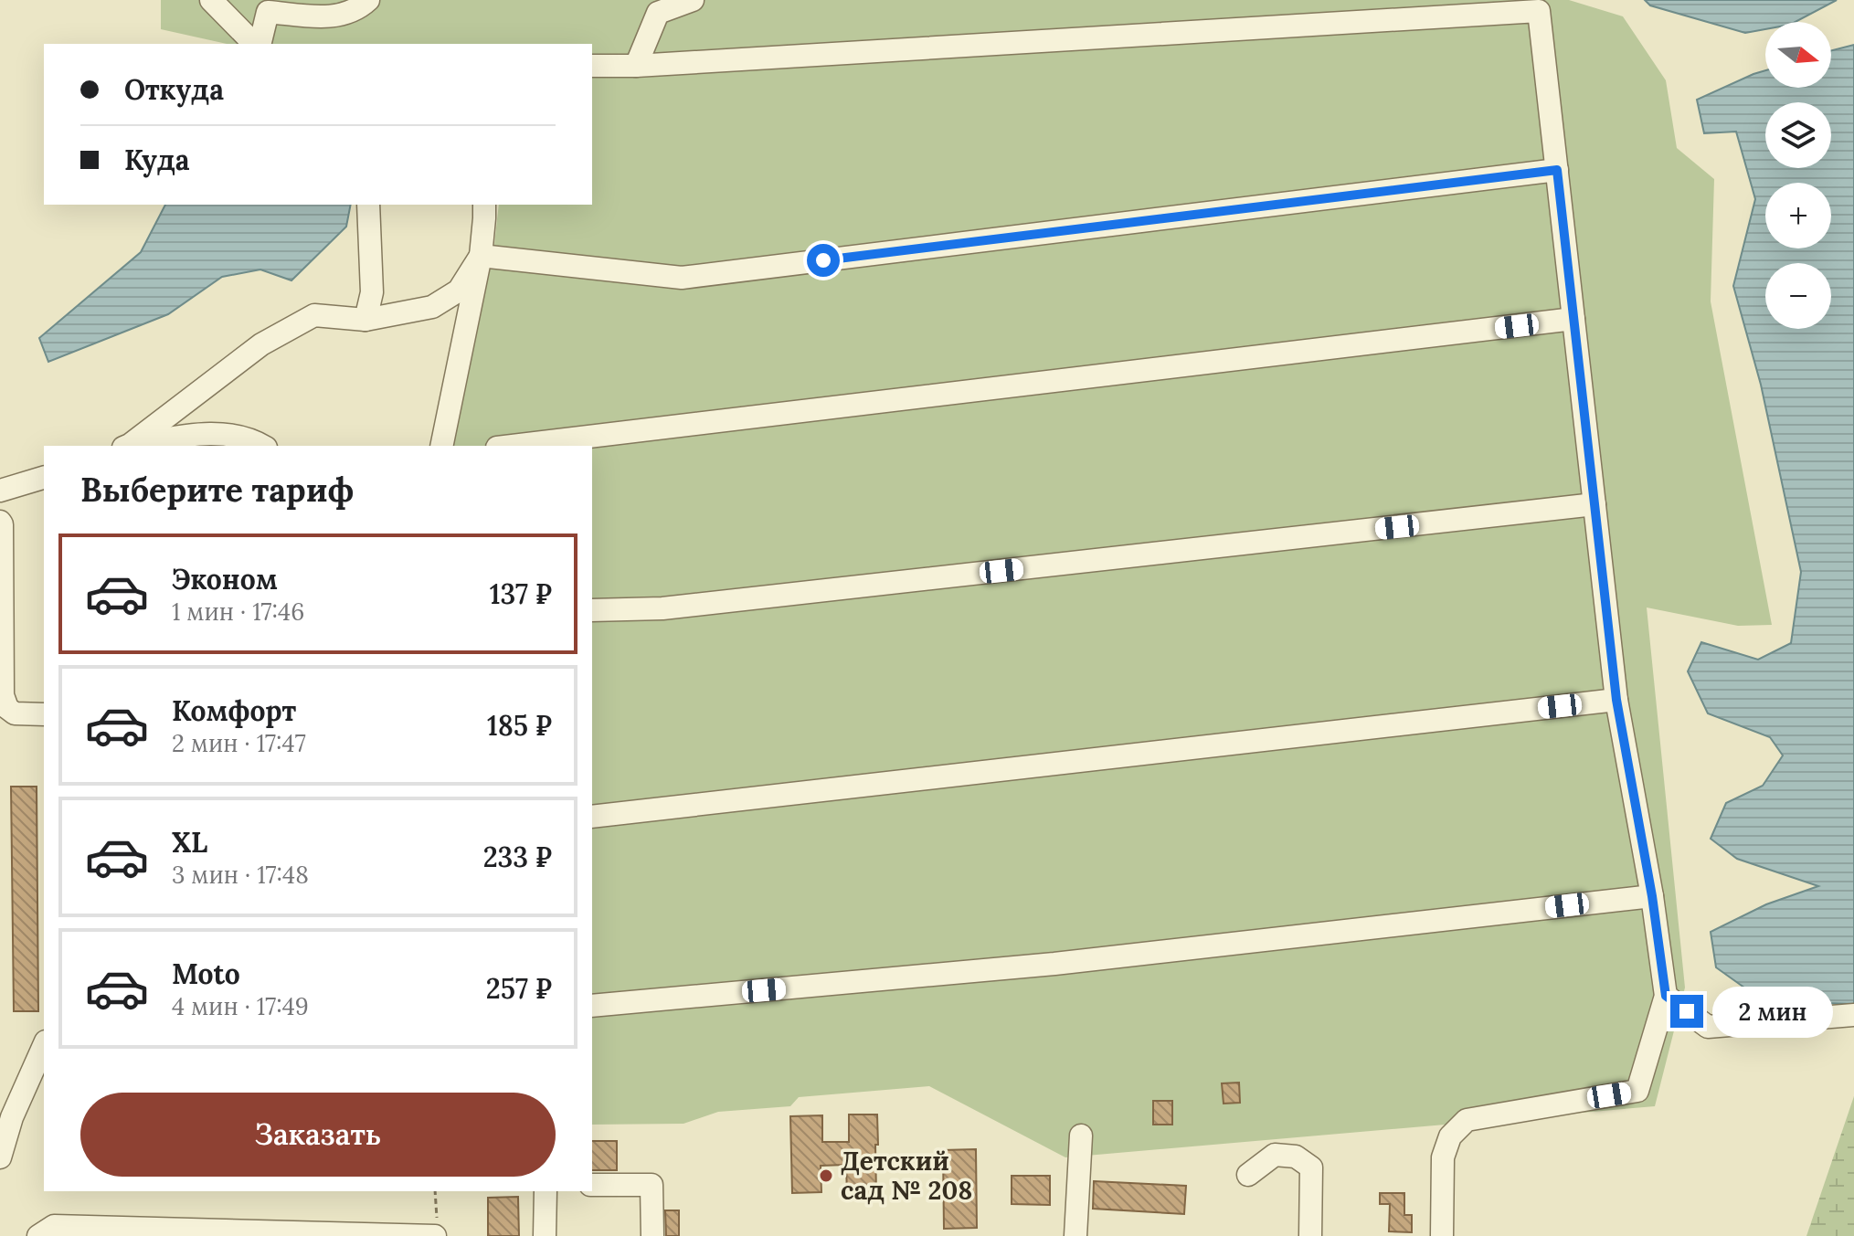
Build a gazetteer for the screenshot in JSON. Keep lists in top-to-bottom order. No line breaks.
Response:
{"places":["Детский сад № 208"],"north":"right","page":{"map_buttons":["+","−"],"banner":["Откуда","Куда"],"heading":"Выберите тариф","list":[{"name":"Эконом","note":"1 мин · 17:46","value":"137 ₽"},{"name":"Комфорт","note":"2 мин · 17:47","value":"185 ₽"},{"name":"XL","note":"3 мин · 17:48","value":"233 ₽"},{"name":"Moto","note":"4 мин · 17:49","value":"257 ₽"}],"bubble":"2 мин","buttons":"Заказать"}}
